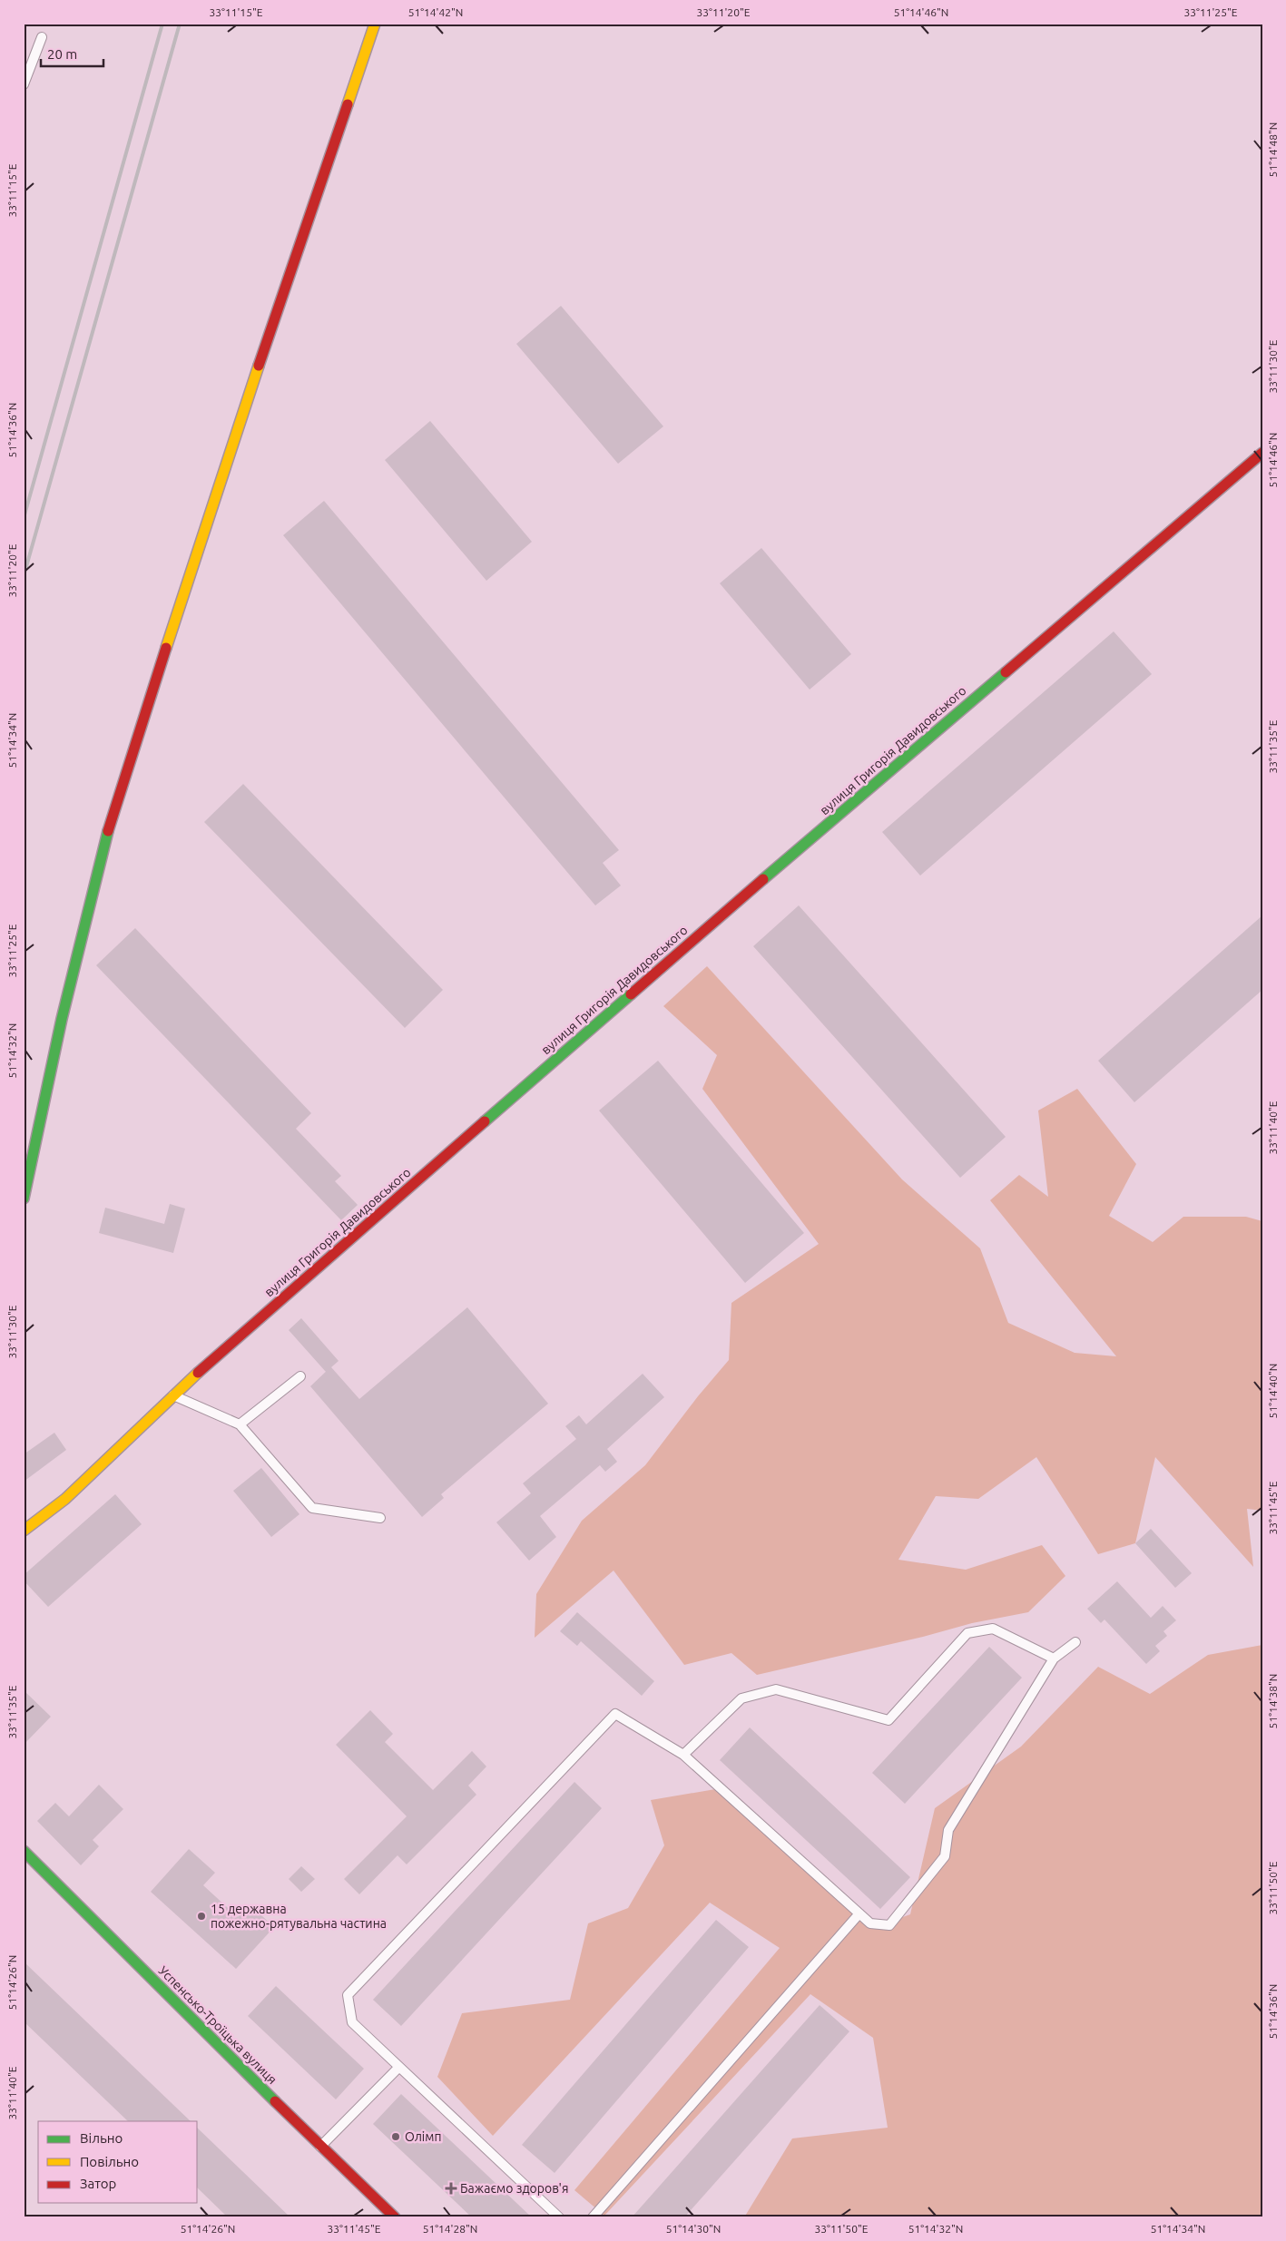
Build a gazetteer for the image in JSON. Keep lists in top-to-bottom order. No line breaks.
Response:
{"streets":{"street":["вулиця Григорія Давидовського","Успенсько-Троїцька вулиця"]},"places":{"other":["15 державна пожежно-рятувальна частина","Олімп"],"health":["Бажаємо здоров'я"]},"legend":["Вільно","Повільно","Затор"],"scale_bar":"20 m","coordinates":["33°11'15\"E","51°14'42\"N","33°11'20\"E","51°14'46\"N","33°11'25\"E","51°14'48\"N","33°11'30\"E","51°14'36\"N","51°14'34\"N","33°11'35\"E","51°14'32\"N","33°11'40\"E","51°14'40\"N","33°11'45\"E","51°14'38\"N","33°11'50\"E","51°14'26\"N","51°14'28\"N","51°14'30\"N"]}
